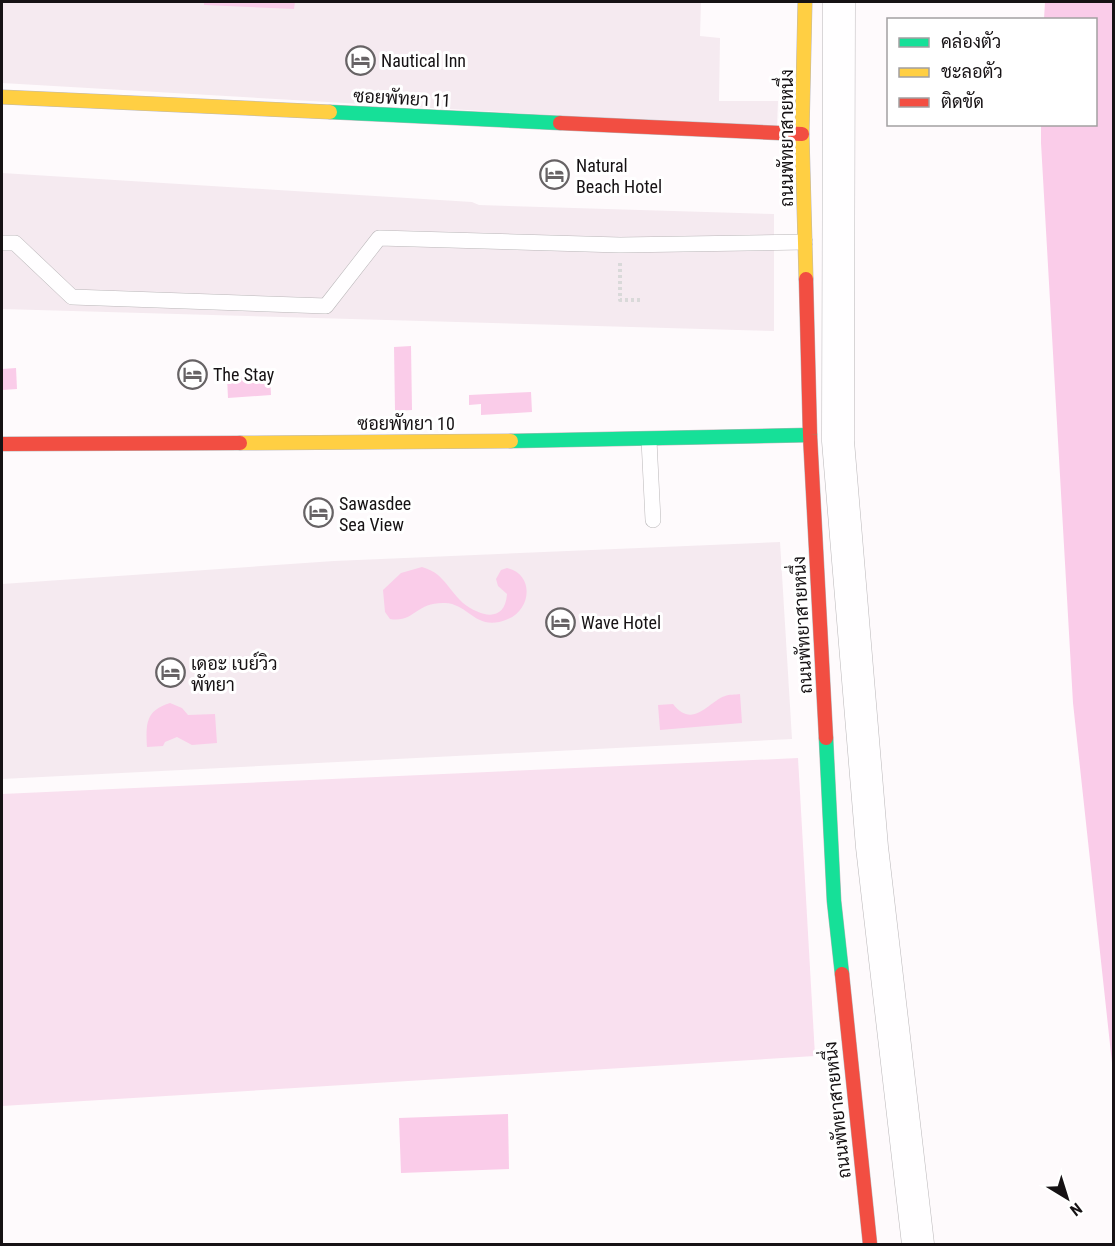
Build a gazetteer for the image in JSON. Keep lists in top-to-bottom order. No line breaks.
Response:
{"streets":{"street":["ซอยพัทยา 11","ถนนพัทยาสายหนึ่ง","ซอยพัทยา 10"]},"crossings":[["ซอยพัทยา 11","ถนนพัทยาสายหนึ่ง"],["ถนนพัทยาสายหนึ่ง","ซอยพัทยา 10"]],"places":{"hotel":["Nautical Inn","Natural Beach Hotel","The Stay","Sawasdee Sea View","Wave Hotel","เดอะ เบย์วิว พัทยา"]},"legend":["คล่องตัว","ชะลอตัว","ติดขัด"],"north":"bottom right"}
